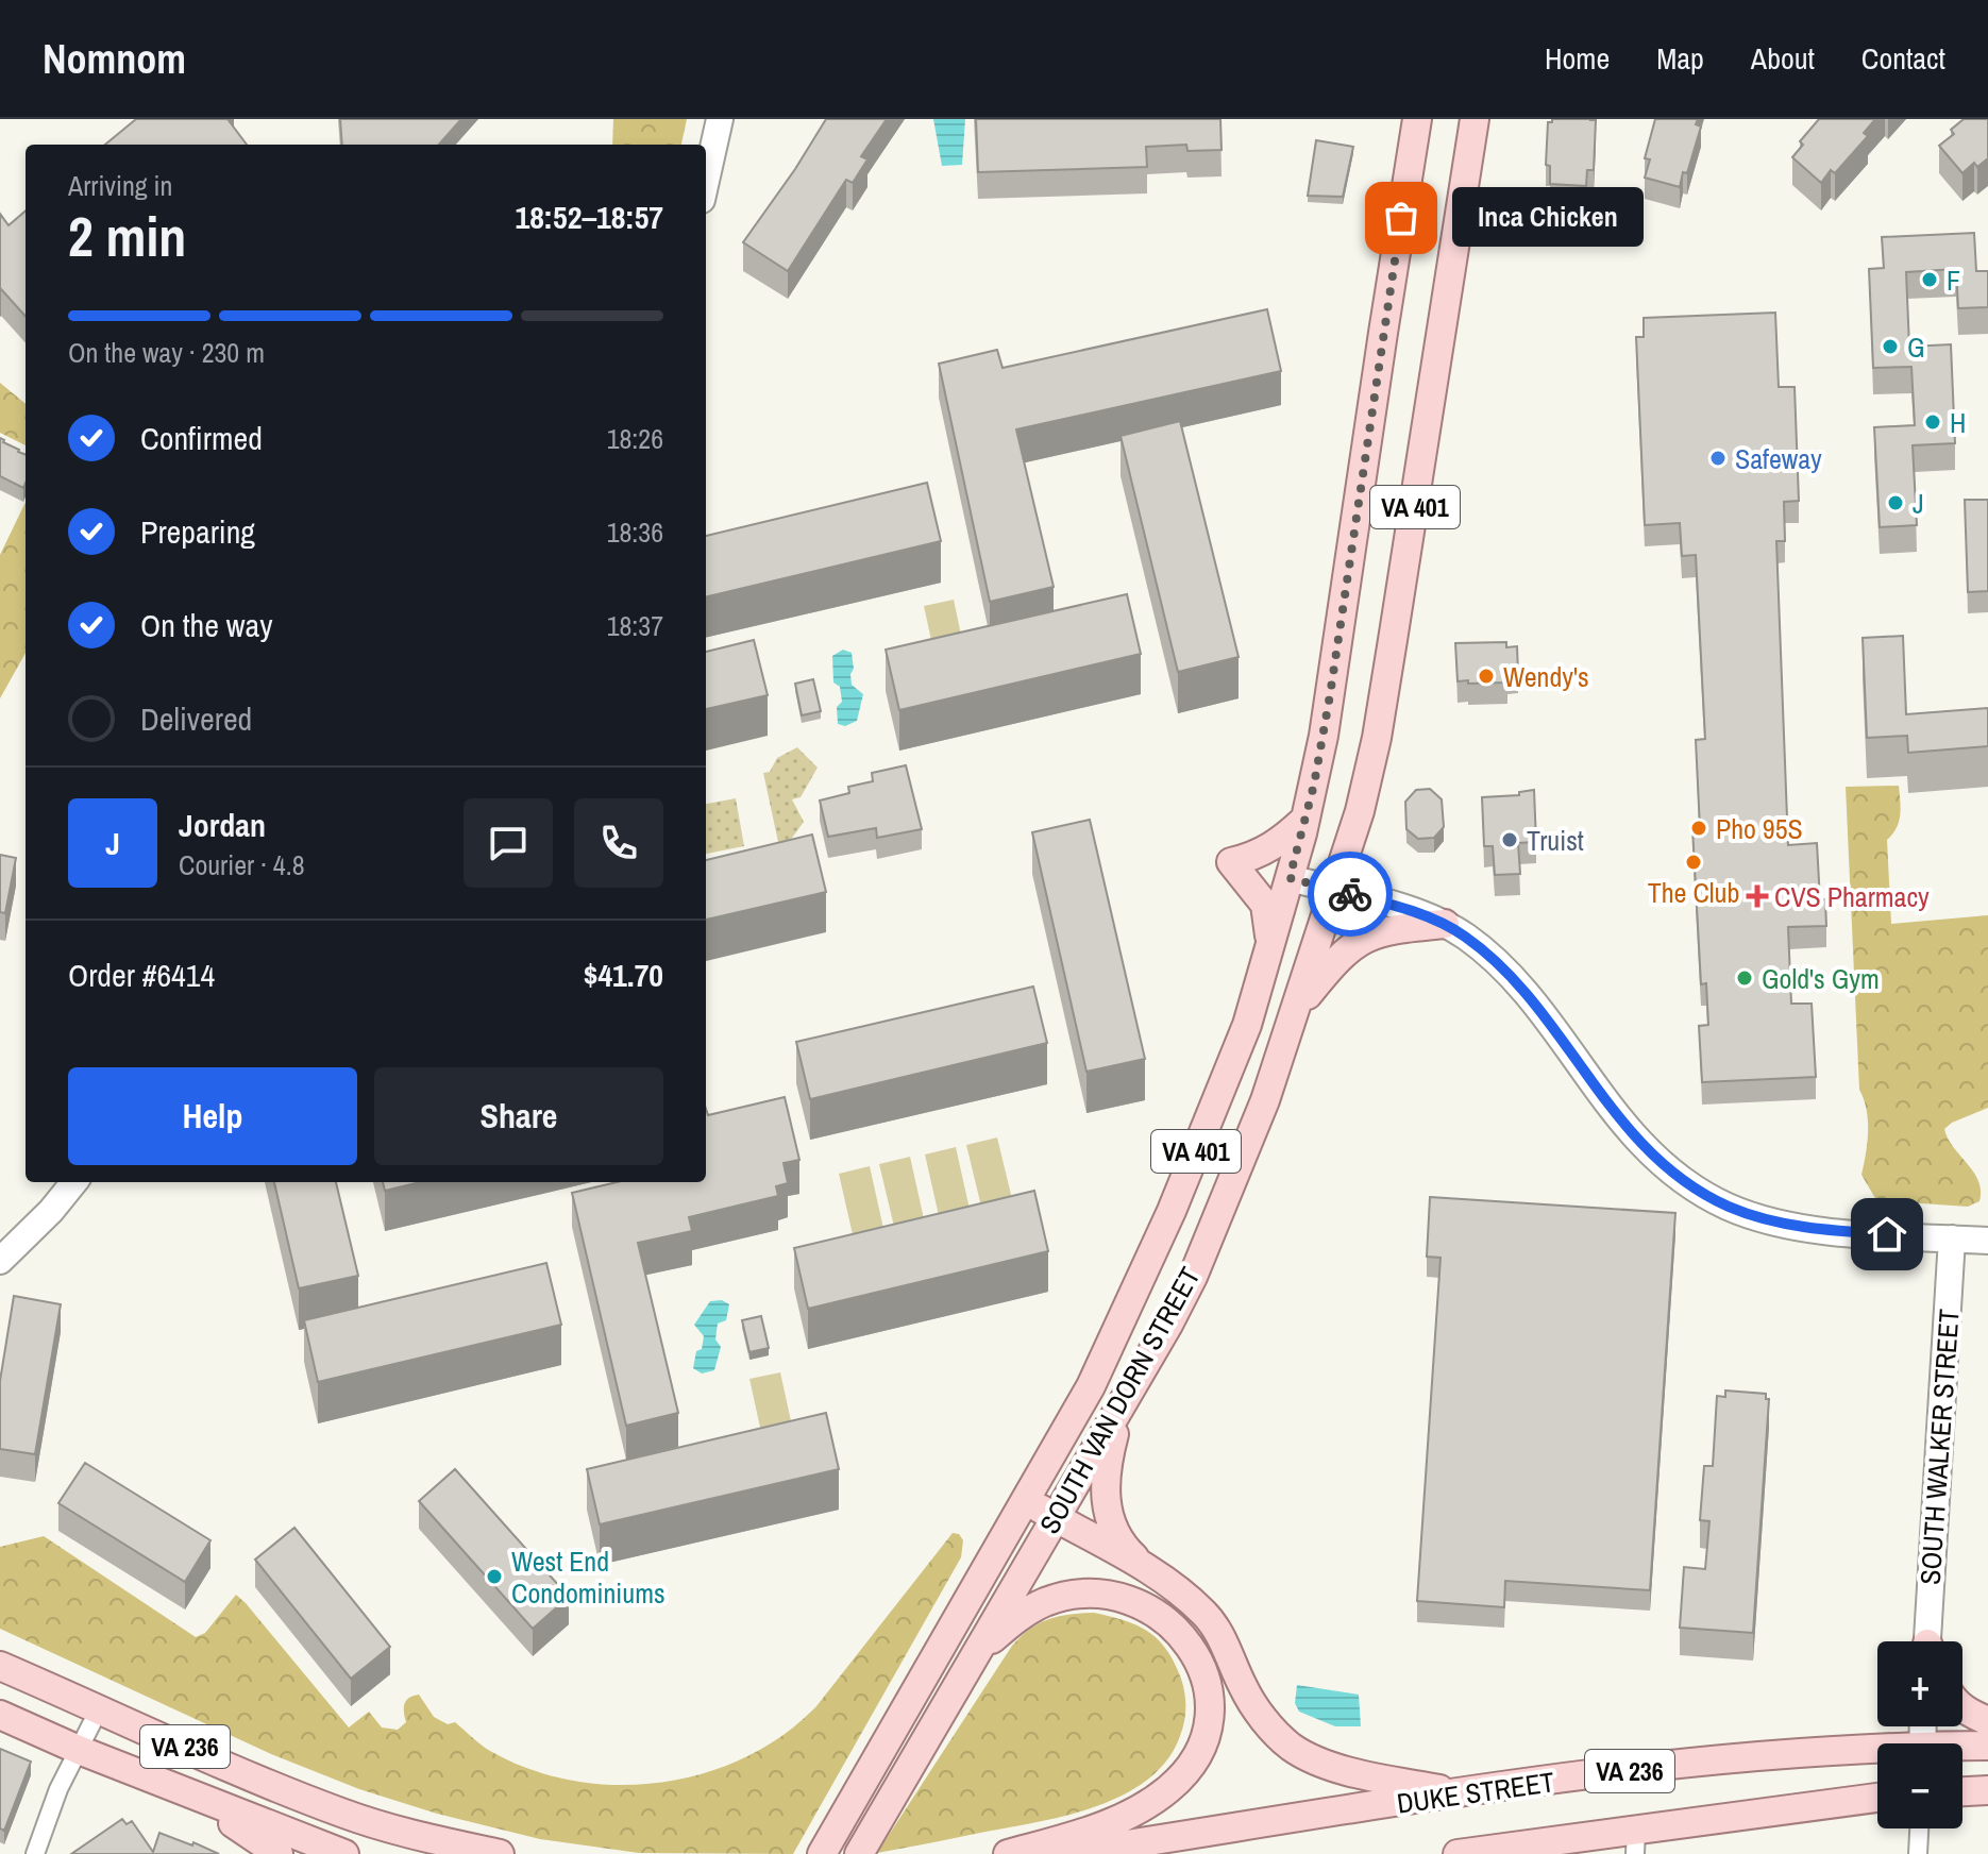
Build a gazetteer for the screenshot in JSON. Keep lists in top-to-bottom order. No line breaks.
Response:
{"streets":{"main road":["VA 401","SOUTH VAN DORN STREET","VA 236","DUKE STREET"],"street":["SOUTH WALKER STREET"]},"places":{"other":["Inca Chicken","F","G","H","Safeway","J","Wendy's","Pho 95S","Truist","The Club","Gold's Gym","West End Condominiums"],"health":["CVS Pharmacy"]},"page":{"header":"Nomnom","nav":["Home","Map","About","Contact"],"heading":["2 min","Arriving in","18:52–18:57"],"panel":["Jordan","Courier · 4.8","Order #6414","$41.70"],"bubble":"Inca Chicken","bar":"On the way · 230 m","list":[["Confirmed","18:26"],["Preparing","18:36"],["On the way","18:37"],"Delivered"],"round":"J","buttons":["Help","Share"],"map_buttons":["+","−"]}}
